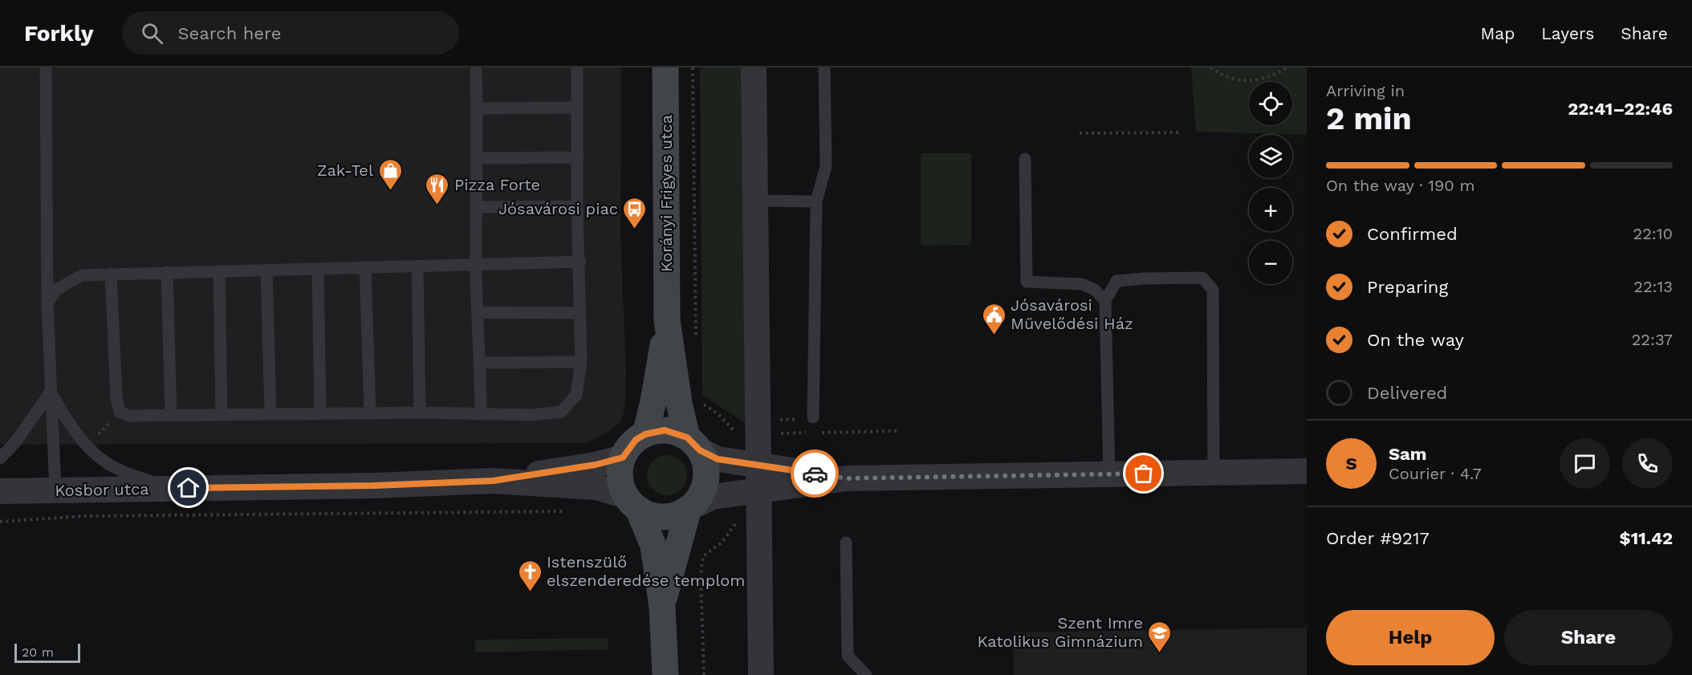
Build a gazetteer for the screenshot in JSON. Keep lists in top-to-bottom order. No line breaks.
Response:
{"streets":{"street":["Korányi Frigyes utca","Kosbor utca"]},"places":{"shop":["Zak-Tel"],"restaurant":["Pizza Forte"],"bus stop":["Jósavárosi piac"],"public building":["Jósavárosi Művelődési Ház"],"church":["Istenszülő elszenderedése templom"],"school or university":["Szent Imre Katolikus Gimnázium"]},"scale_bar":"20 m","page":{"header":"Forkly","search":"Search here","nav":["Map","Layers","Share"],"heading":["2 min","Arriving in","22:41–22:46"],"panel":["Sam","Courier · 4.7","Order #9217","$11.42"],"map_buttons":["+","−"],"bar":"On the way · 190 m","list":[["Confirmed","22:10"],["Preparing","22:13"],["On the way","22:37"],"Delivered"],"round":"S","buttons":["Help","Share"],"scale":"20 m"}}
